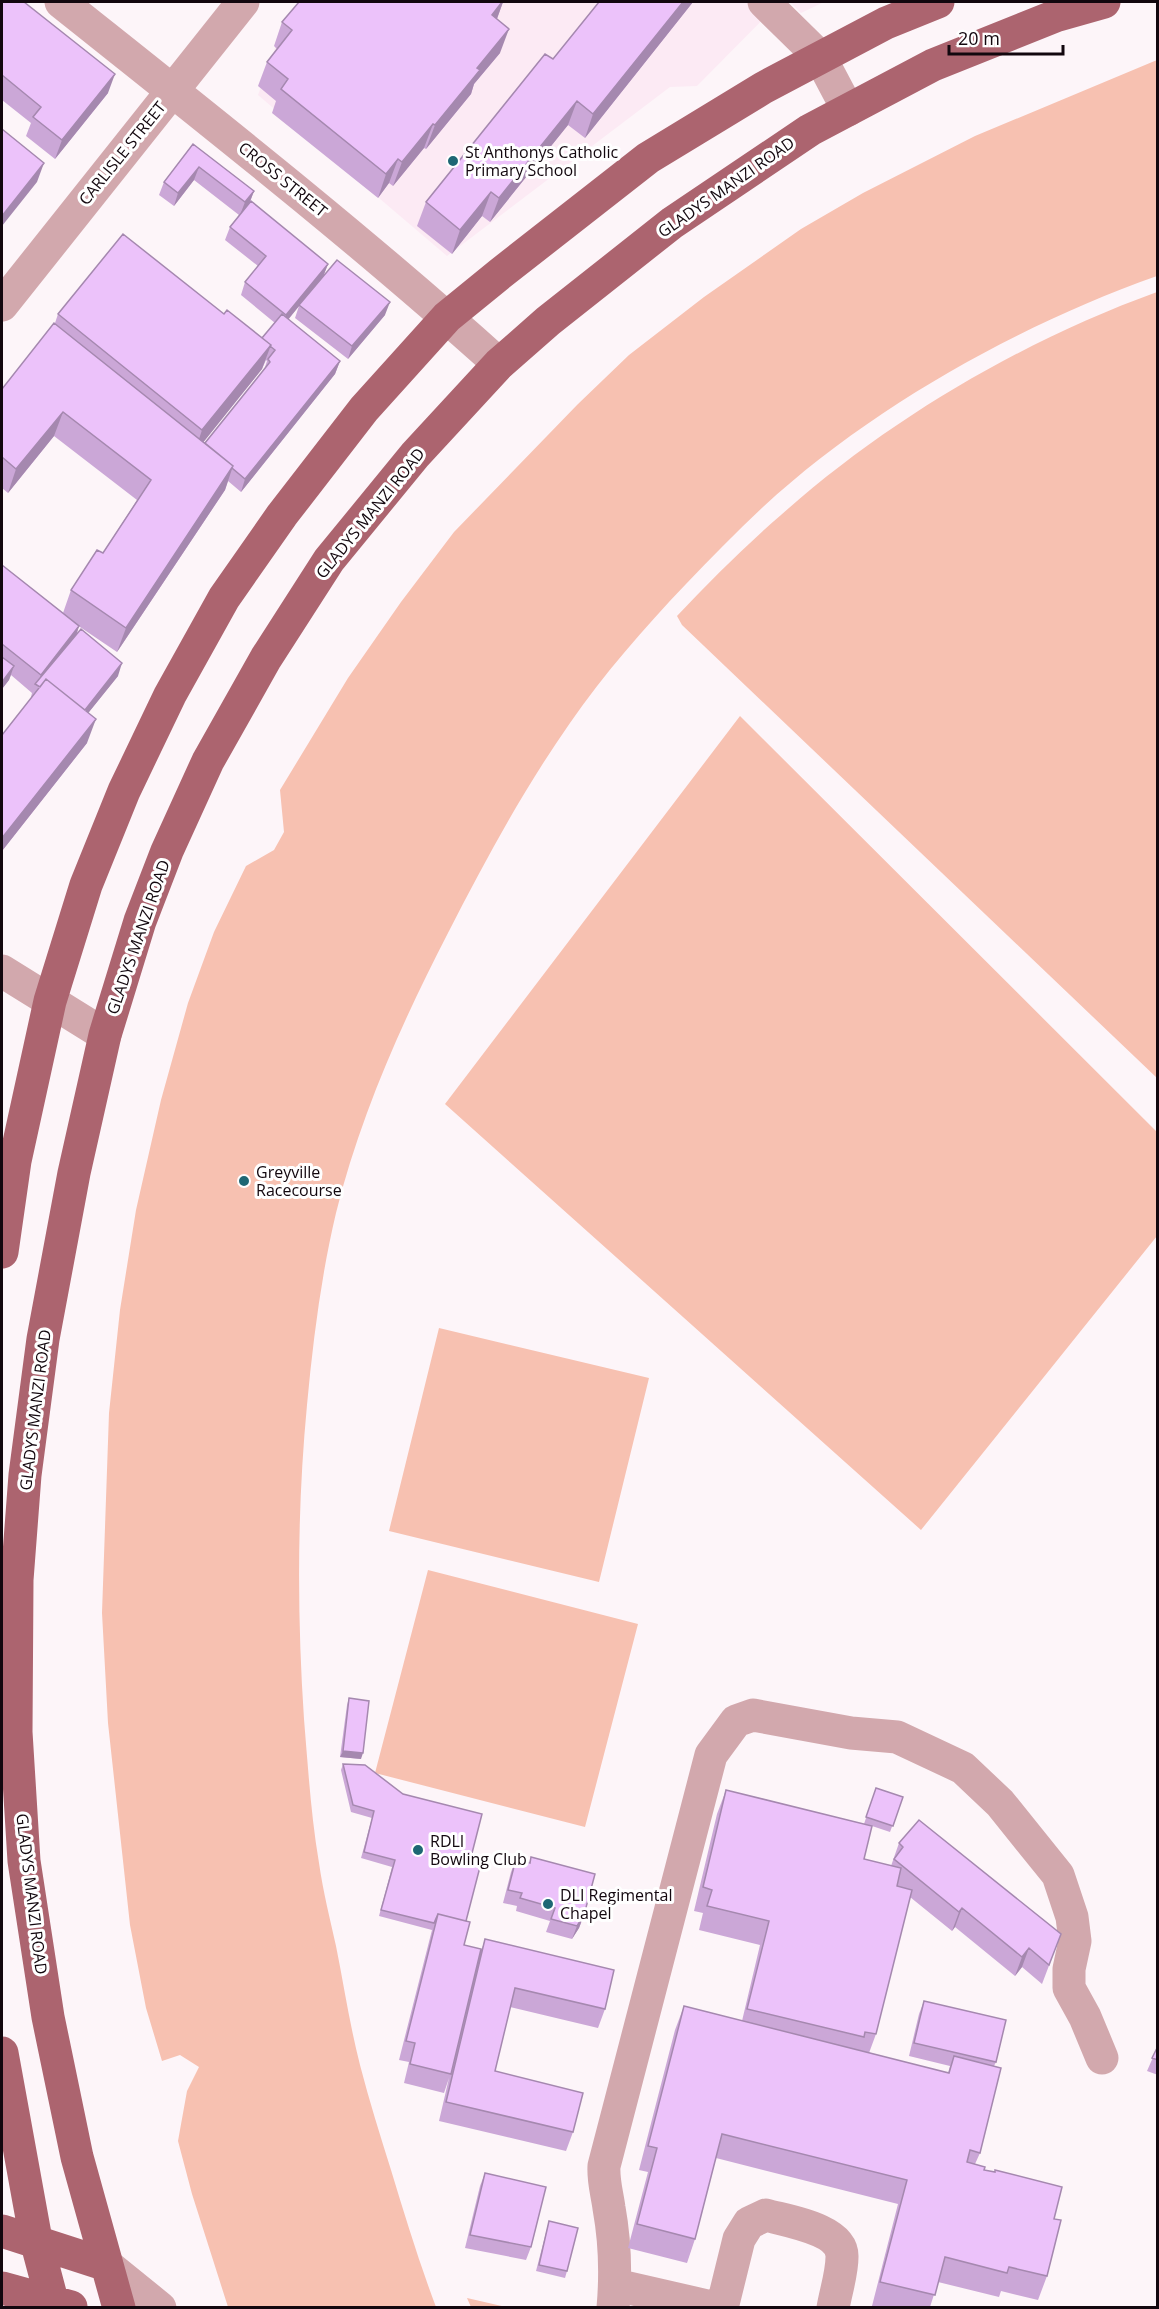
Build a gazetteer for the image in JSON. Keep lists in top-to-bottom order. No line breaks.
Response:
{"streets":{"main road":["GLADYS MANZI ROAD"],"street":["CARLISLE STREET","CROSS STREET"]},"crossings":[["CARLISLE STREET","CROSS STREET"],["CROSS STREET","GLADYS MANZI ROAD"]],"places":["St Anthonys Catholic Primary School","Greyville Racecourse","RDLI Bowling Club","DLI Regimental Chapel"],"scale_bar":"20 m"}
